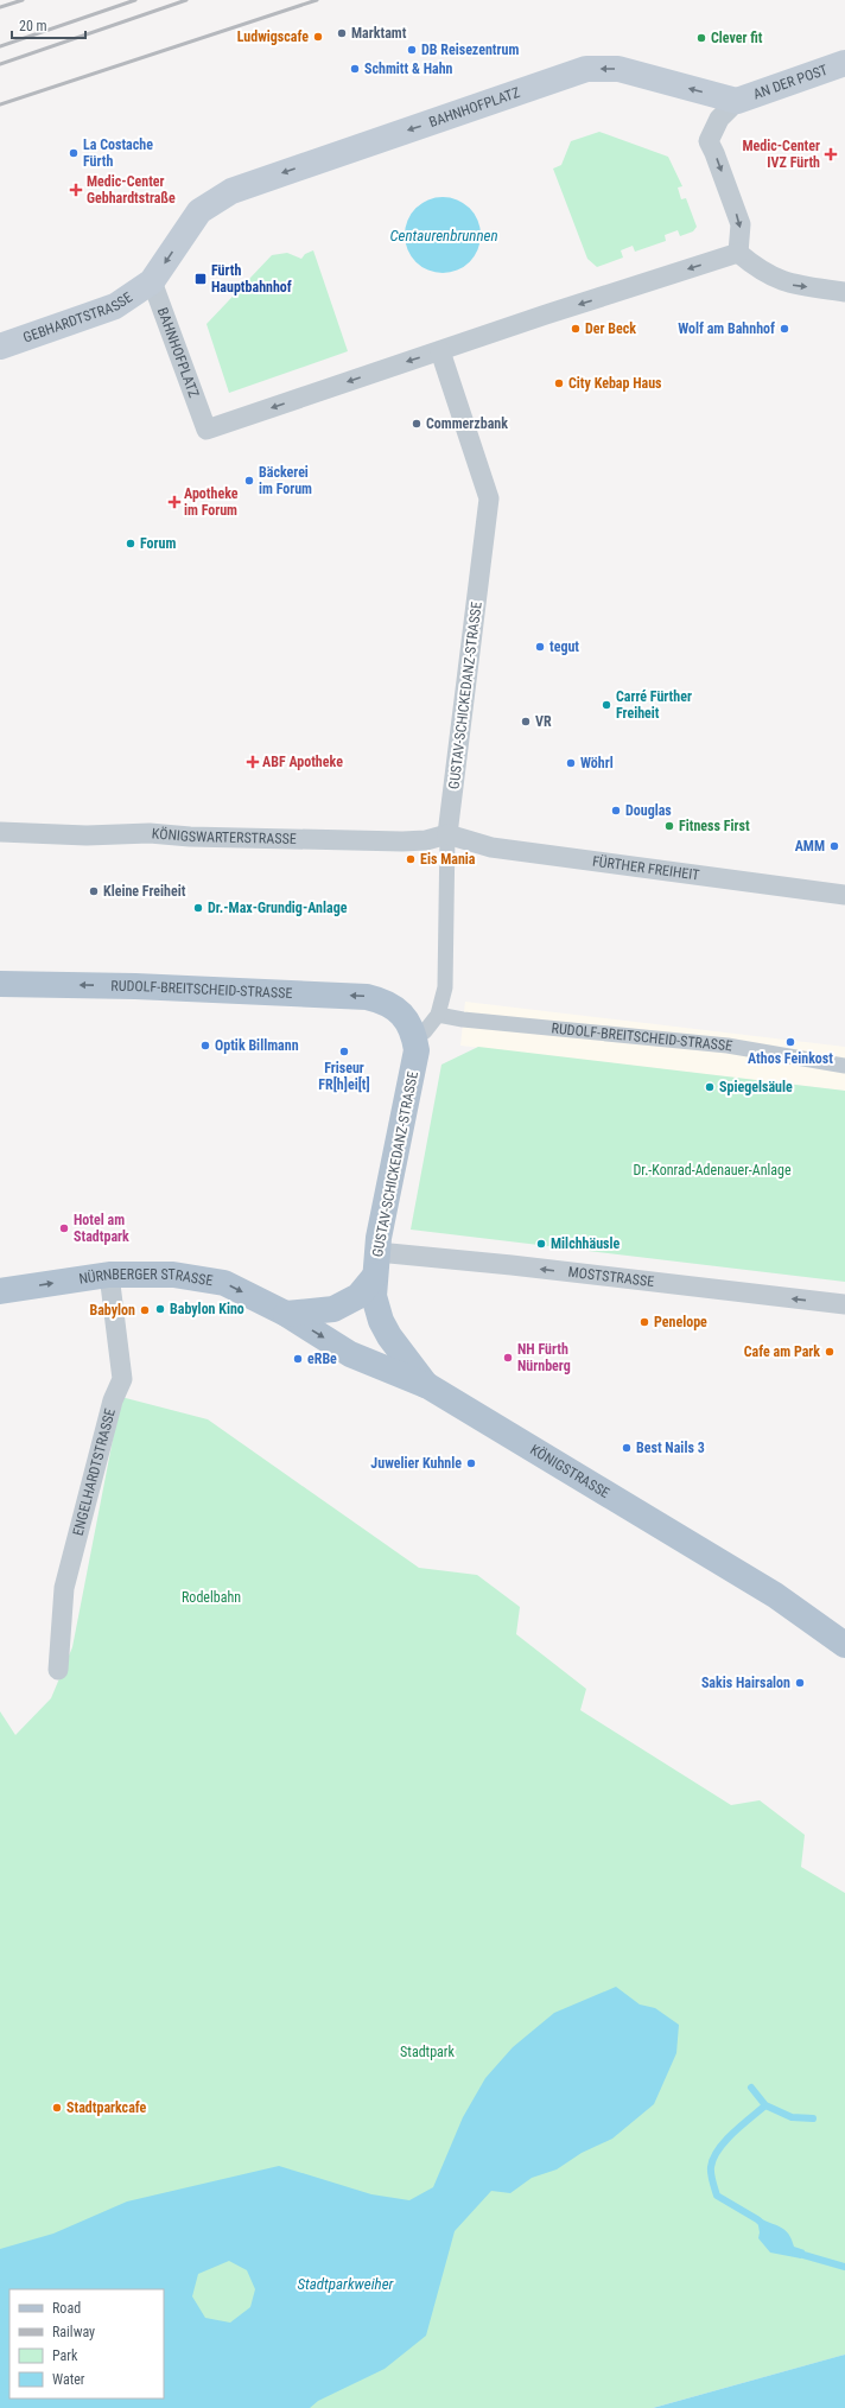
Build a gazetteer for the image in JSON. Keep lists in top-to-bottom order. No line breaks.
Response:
{"streets":{"main road":["AN DER POST","BAHNHOFPLATZ","GEBHARDTSTRASSE","GUSTAV-SCHICKEDANZ-STRASSE","RUDOLF-BREITSCHEID-STRASSE","NÜRNBERGER STRASSE","KÖNIGSTRASSE"],"street":["KÖNIGSWARTERSTRASSE","FÜRTHER FREIHEIT","MOSTSTRASSE","ENGELHARDTSTRASSE"]},"crossings":[["AN DER POST","BAHNHOFPLATZ"],["BAHNHOFPLATZ","GEBHARDTSTRASSE"],["BAHNHOFPLATZ","GUSTAV-SCHICKEDANZ-STRASSE"],["GUSTAV-SCHICKEDANZ-STRASSE","KÖNIGSWARTERSTRASSE"],["GUSTAV-SCHICKEDANZ-STRASSE","FÜRTHER FREIHEIT"],["GUSTAV-SCHICKEDANZ-STRASSE","RUDOLF-BREITSCHEID-STRASSE"],["GUSTAV-SCHICKEDANZ-STRASSE","MOSTSTRASSE"],["GUSTAV-SCHICKEDANZ-STRASSE","KÖNIGSTRASSE"],["KÖNIGSWARTERSTRASSE","FÜRTHER FREIHEIT"],["NÜRNBERGER STRASSE","ENGELHARDTSTRASSE"],["NÜRNBERGER STRASSE","KÖNIGSTRASSE"]],"one_way":["BAHNHOFPLATZ","RUDOLF-BREITSCHEID-STRASSE","MOSTSTRASSE","NÜRNBERGER STRASSE"],"water":["Centaurenbrunnen","Stadtparkweiher"],"parks":["Dr.-Konrad-Adenauer-Anlage","Rodelbahn","Stadtpark"],"places":{"other":["Marktamt","Ludwigscafe","Clever fit","DB Reisezentrum","Schmitt & Hahn","La Costache Fürth","Der Beck","Wolf am Bahnhof","City Kebap Haus","Commerzbank","Bäckerei im Forum","Forum","tegut","Carré Fürther Freiheit","VR","Wöhrl","Douglas","Fitness First","AMM","Eis Mania","Kleine Freiheit","Dr.-Max-Grundig-Anlage","Athos Feinkost","Optik Billmann","Friseur FR[h]ei[t]","Spiegelsäule","Hotel am Stadtpark","Milchhäusle","Babylon Kino","Babylon","Penelope","Cafe am Park","NH Fürth Nürnberg","eRBe","Best Nails 3","Juwelier Kuhnle","Sakis Hairsalon","Stadtparkcafe"],"health":["Medic-Center IVZ Fürth","Medic-Center Gebhardtstraße","Apotheke im Forum","ABF Apotheke"],"transit":["Fürth Hauptbahnhof"]},"legend":["Road","Railway","Park","Water"],"scale_bar":"20 m"}
